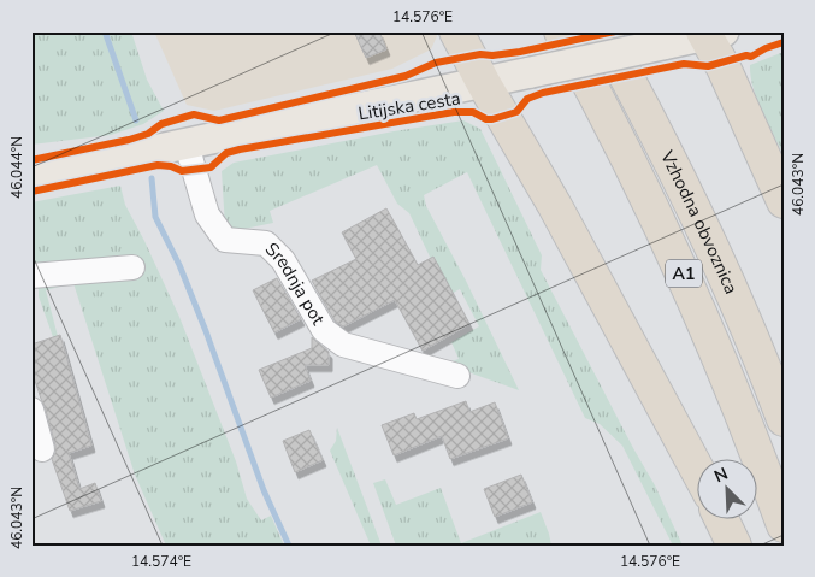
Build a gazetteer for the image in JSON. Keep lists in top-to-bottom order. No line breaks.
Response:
{"streets":{"highway":["Vzhodna obvoznica","A1"],"main road":["Litijska cesta"],"street":["Srednja pot"]},"crossings":[["Litijska cesta","Srednja pot"]],"north":"top left","coordinates":["14.576°E","46.044°N","46.043°N","14.574°E"]}
